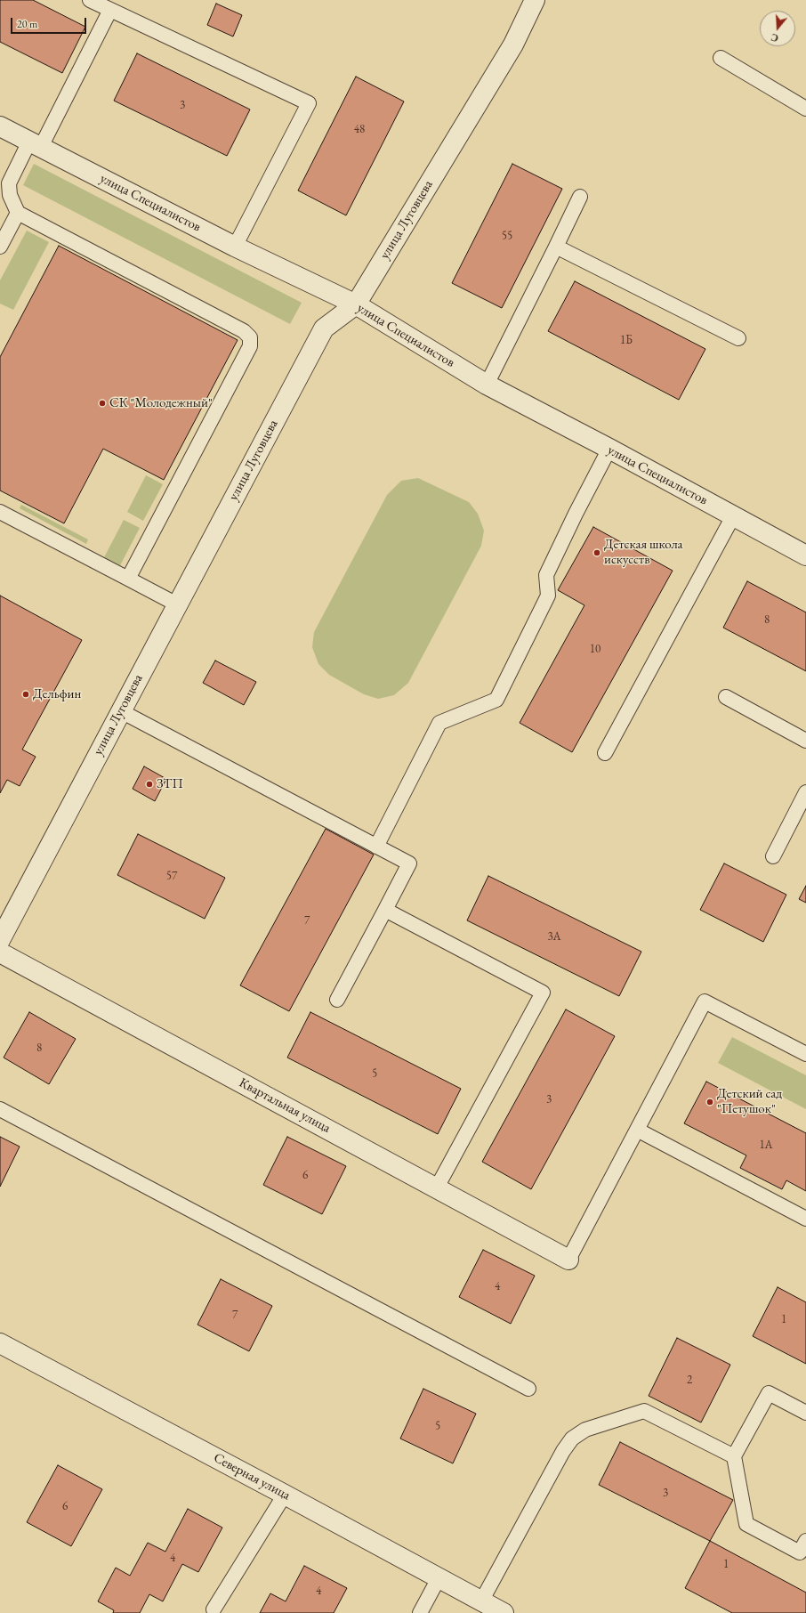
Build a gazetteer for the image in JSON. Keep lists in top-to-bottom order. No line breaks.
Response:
{"streets":{"street":["улица Специалистов","улица Луговцева","Квартальная улица","Северная улица"]},"crossings":[["улица Специалистов","улица Луговцева"]],"places":["СК \"Молодежный\"","Детская школа искусств","Дельфин","ЗТП","Детский сад \"Петушок\""],"house_numbers":["3","48","55","1Б","8","10","57","7","3А","8","5","3","1А","6","4","7","1","2","5","3","6","4","1","4"],"scale_bar":"20 m","north":"bottom"}
